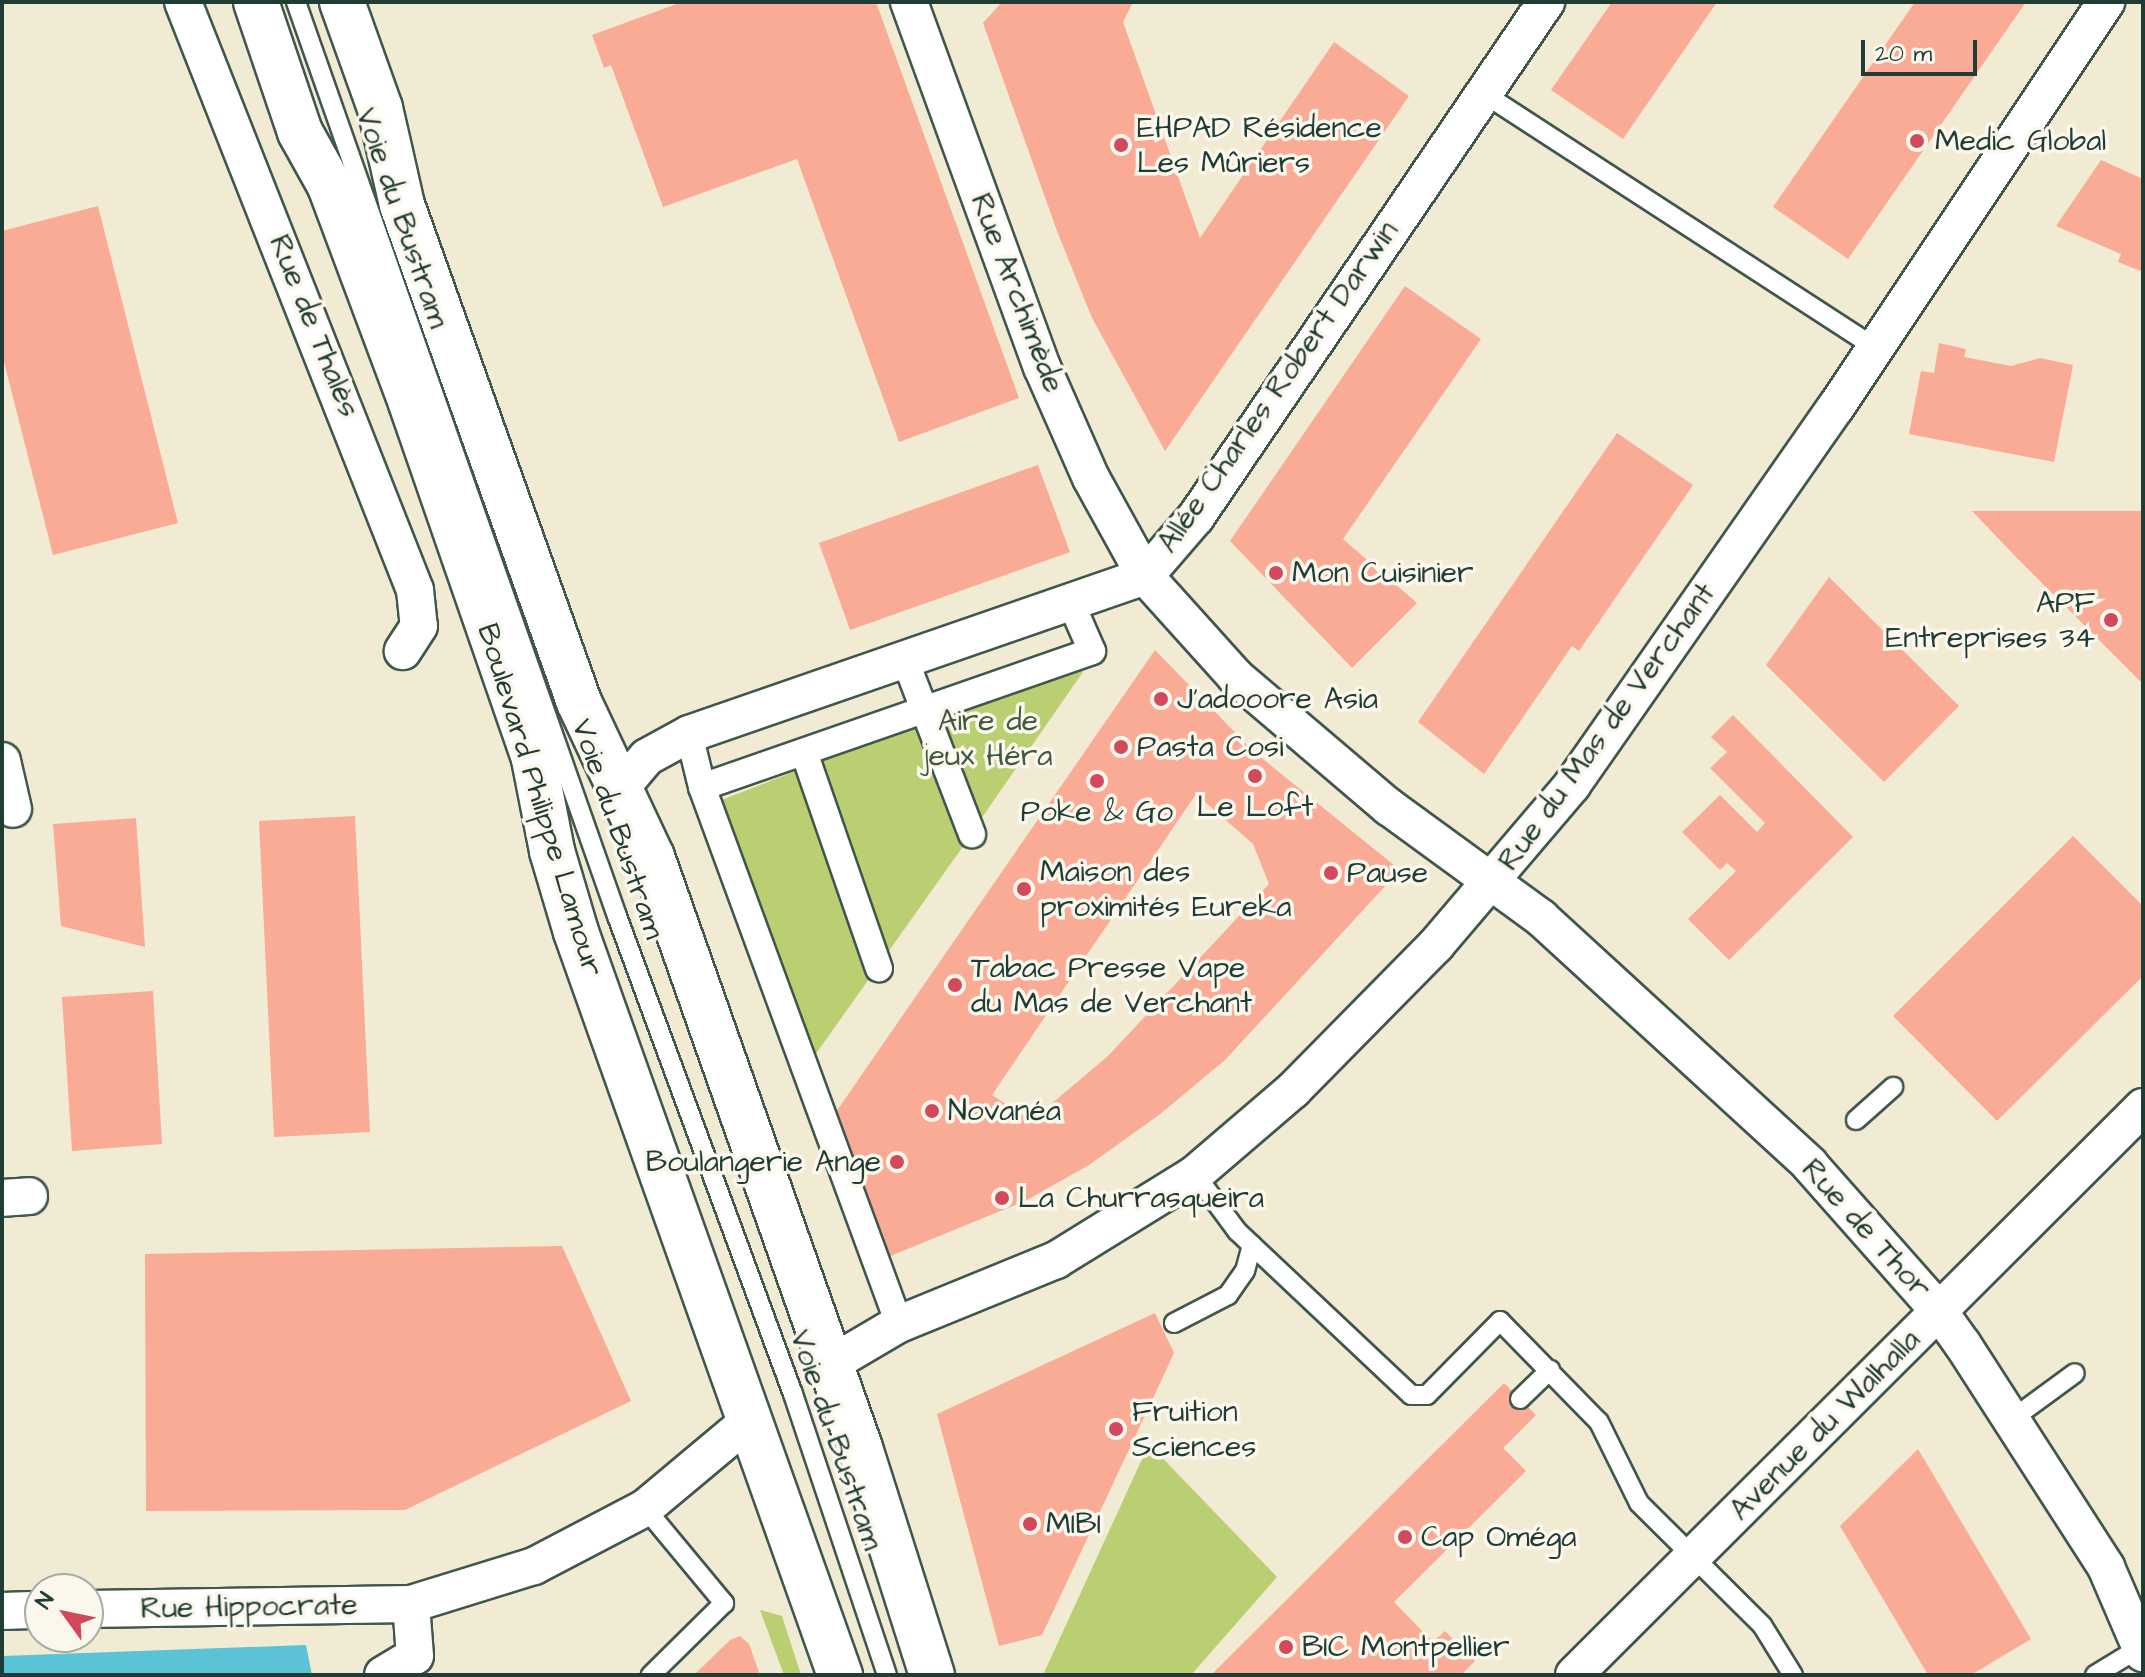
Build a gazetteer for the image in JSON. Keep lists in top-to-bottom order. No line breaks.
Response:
{"streets":{"main road":["Boulevard Philippe Lamour"],"street":["Rue Archimède","Rue de Thalès","Allée Charles Robert Darwin","Rue du Mas de Verchant","Rue de Thor","Avenue du Walhalla","Rue Hippocrate"],"lane":["Voie du Bustram"]},"crossings":[["Rue Archimède","Allée Charles Robert Darwin"],["Rue Archimède","Rue du Mas de Verchant"],["Rue Archimède","Rue de Thor"],["Allée Charles Robert Darwin","Boulevard Philippe Lamour"],["Rue du Mas de Verchant","Boulevard Philippe Lamour"],["Rue du Mas de Verchant","Rue de Thor"],["Rue de Thor","Avenue du Walhalla"]],"parks":["Aire de jeux Héra"],"places":["Medic Global","EHPAD Résidence Les Mûriers","Mon Cuisinier","APF Entreprises 34","J'adooore Asia","Pasta Cosi","Le Loft","Poke & Go","Pause","Maison des proximités Eureka","Tabac Presse Vape du Mas de Verchant","Novanéa","Boulangerie Ange","La Churrasqueira","Fruition Sciences","MIBI","Cap Oméga","BIC Montpellier"],"scale_bar":"20 m","north":"top left"}
